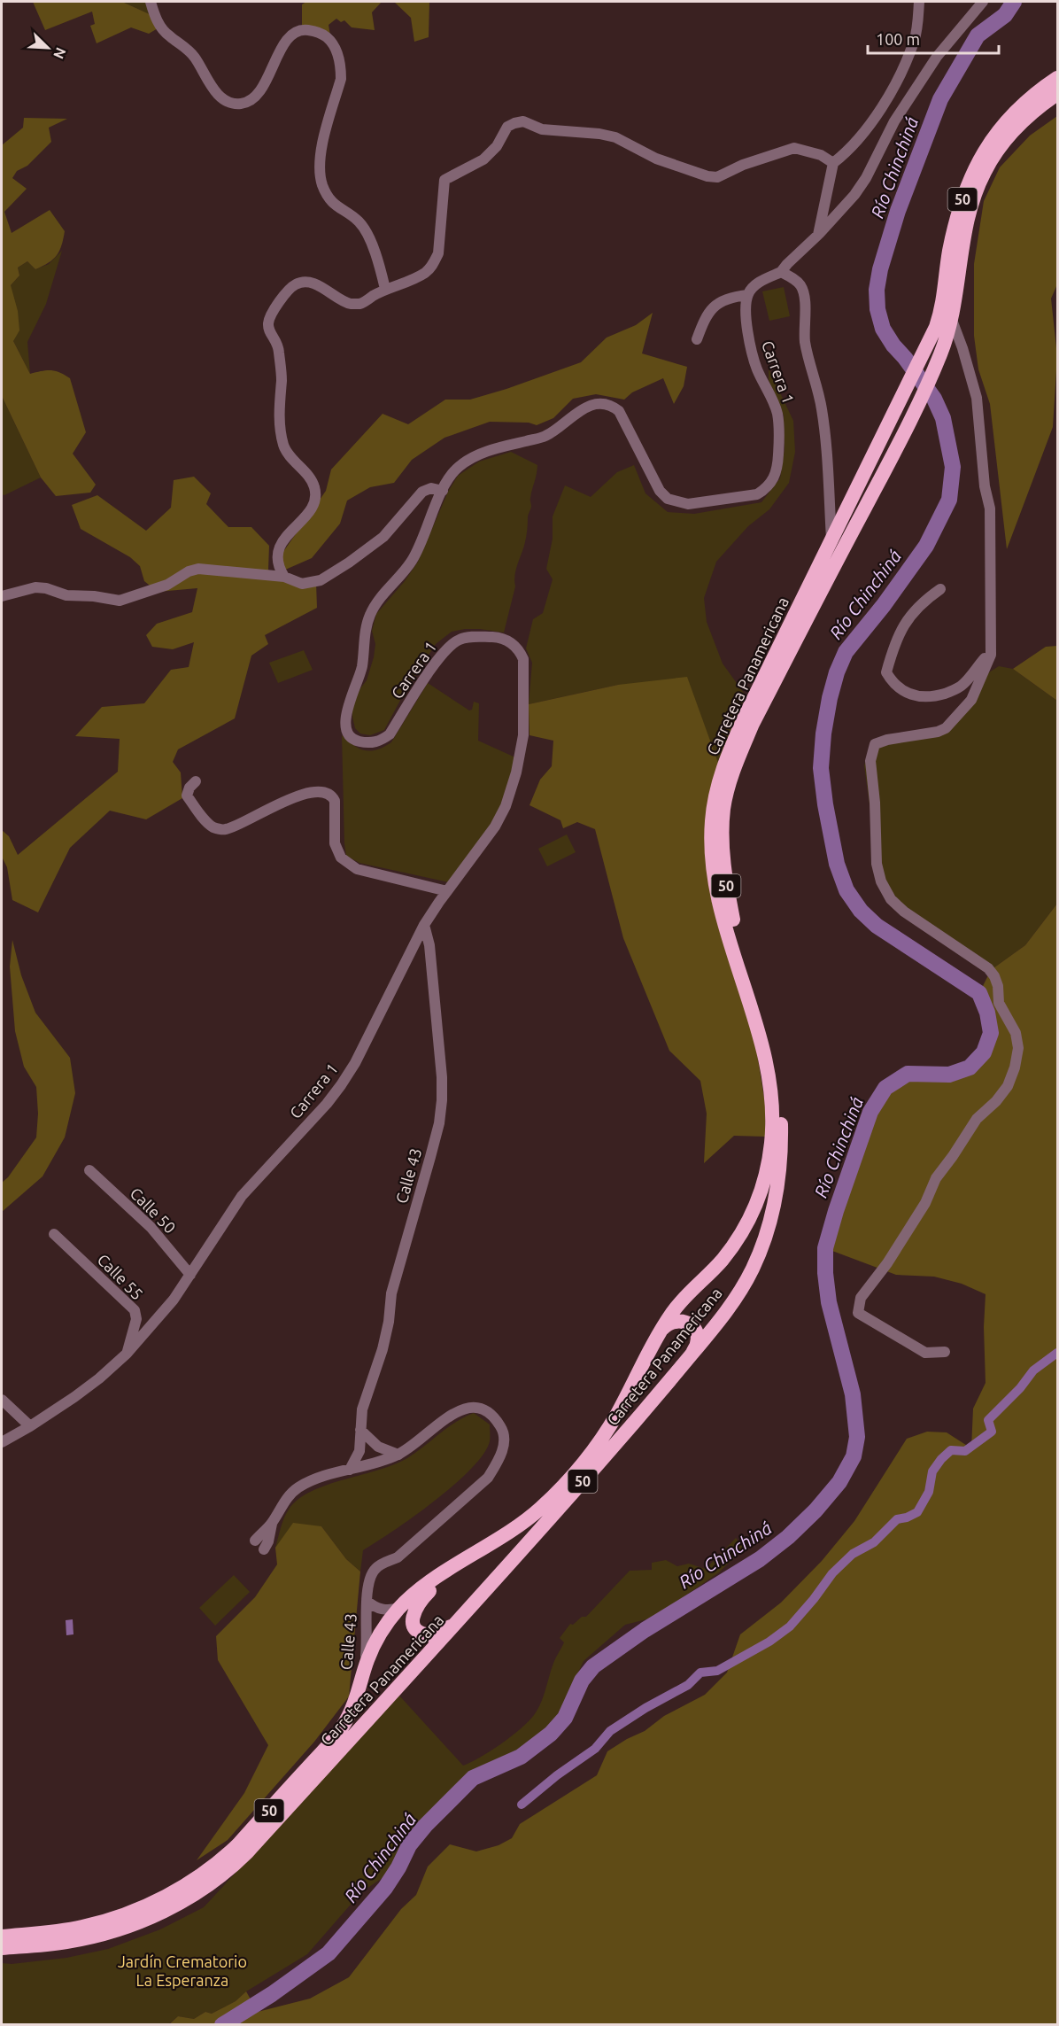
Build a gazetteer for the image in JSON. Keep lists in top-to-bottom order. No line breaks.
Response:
{"streets":{"highway":["50","Carretera Panamericana"],"street":["Carrera 1","Calle 43","Calle 50","Calle 55"]},"crossings":[["Carrera 1","Calle 43"],["Carrera 1","Calle 50"],["Carrera 1","Calle 55"],["Carretera Panamericana","Calle 43"]],"water":["Río Chinchiná"],"parks":["Jardín Crematorio La Esperanza"],"scale_bar":"100 m","north":"bottom right"}
